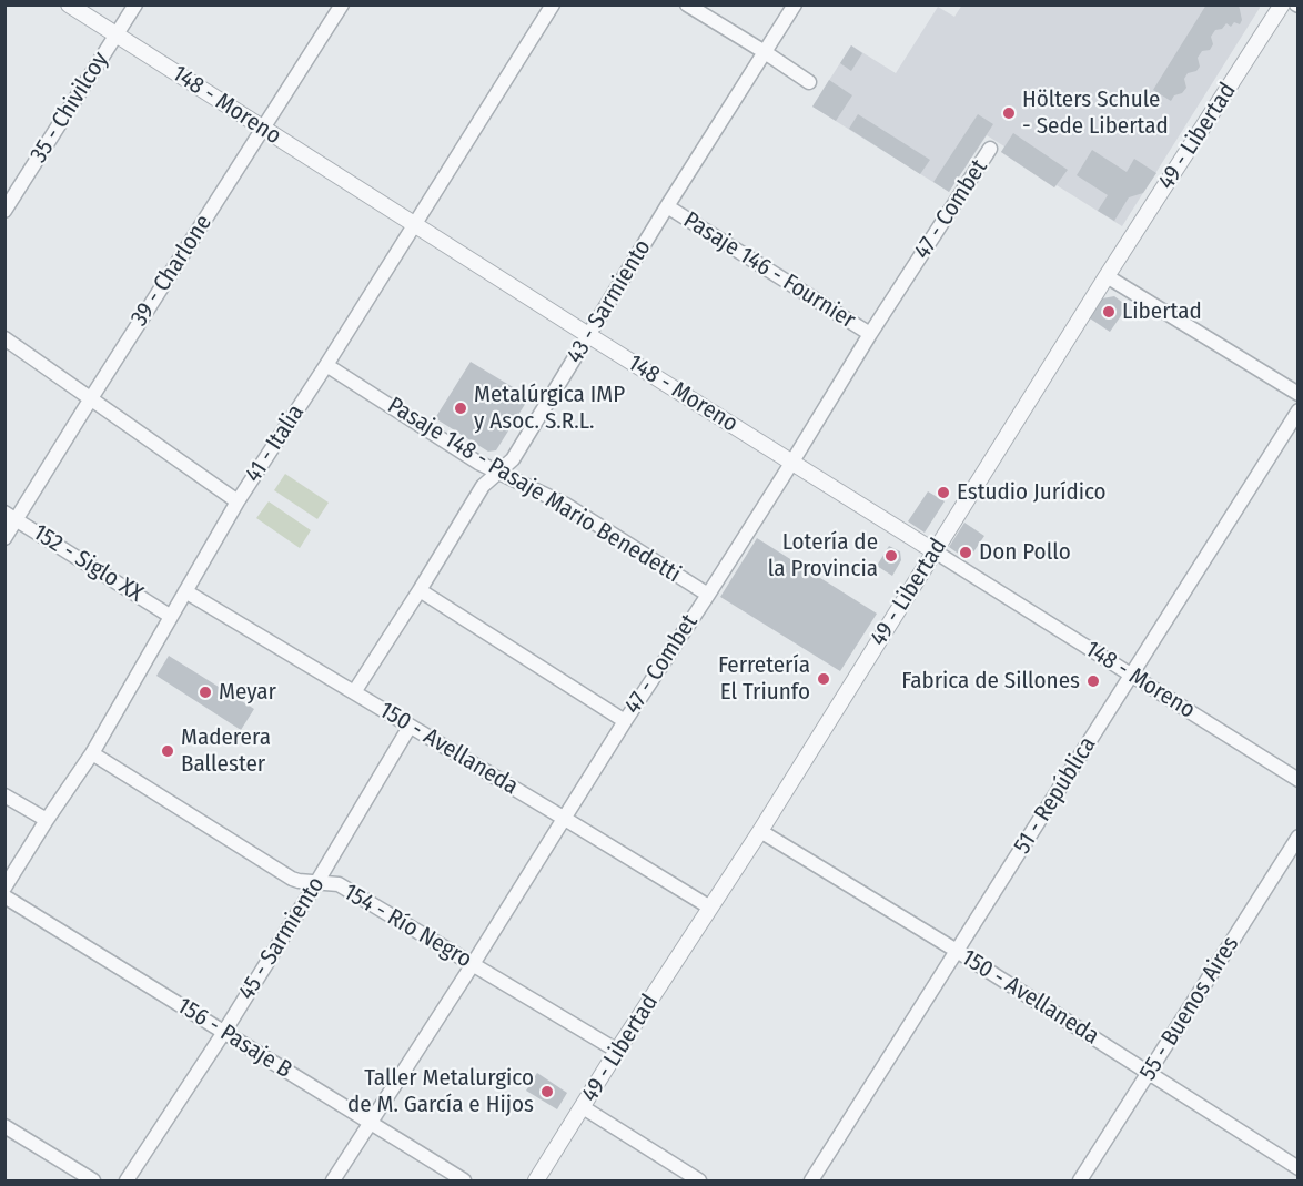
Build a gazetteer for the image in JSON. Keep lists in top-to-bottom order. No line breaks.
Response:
{"streets":{"street":["148 - Moreno","35 - Chivilcoy","49 - Libertad","47 - Combet","39 - Charlone","Pasaje 146 - Fournier","43 - Sarmiento","41 - Italia","Pasaje 148 - Pasaje Mario Benedetti","152 - Siglo XX","150 - Avellaneda","51 - República","154 - Río Negro","45 - Sarmiento","55 - Buenos Aires","156 - Pasaje B"]},"crossings":[["148 - Moreno","35 - Chivilcoy"],["148 - Moreno","49 - Libertad"],["148 - Moreno","47 - Combet"],["148 - Moreno","39 - Charlone"],["148 - Moreno","43 - Sarmiento"],["148 - Moreno","41 - Italia"],["148 - Moreno","51 - República"],["49 - Libertad","150 - Avellaneda"],["49 - Libertad","154 - Río Negro"],["47 - Combet","Pasaje 146 - Fournier"],["47 - Combet","Pasaje 148 - Pasaje Mario Benedetti"],["47 - Combet","150 - Avellaneda"],["47 - Combet","154 - Río Negro"],["47 - Combet","156 - Pasaje B"],["39 - Charlone","152 - Siglo XX"],["Pasaje 146 - Fournier","43 - Sarmiento"],["43 - Sarmiento","Pasaje 148 - Pasaje Mario Benedetti"],["43 - Sarmiento","150 - Avellaneda"],["41 - Italia","Pasaje 148 - Pasaje Mario Benedetti"],["41 - Italia","152 - Siglo XX"],["41 - Italia","150 - Avellaneda"],["41 - Italia","154 - Río Negro"],["150 - Avellaneda","51 - República"],["150 - Avellaneda","45 - Sarmiento"],["150 - Avellaneda","55 - Buenos Aires"],["154 - Río Negro","45 - Sarmiento"],["45 - Sarmiento","156 - Pasaje B"]],"places":["Hölters Schule - Sede Libertad","Libertad","Metalúrgica IMP y Asoc. S.R.L.","Estudio Jurídico","Don Pollo","Lotería de la Provincia","Ferretería El Triunfo","Fabrica de Sillones","Meyar","Maderera Ballester","Taller Metalurgico de M. García e Hijos"]}
